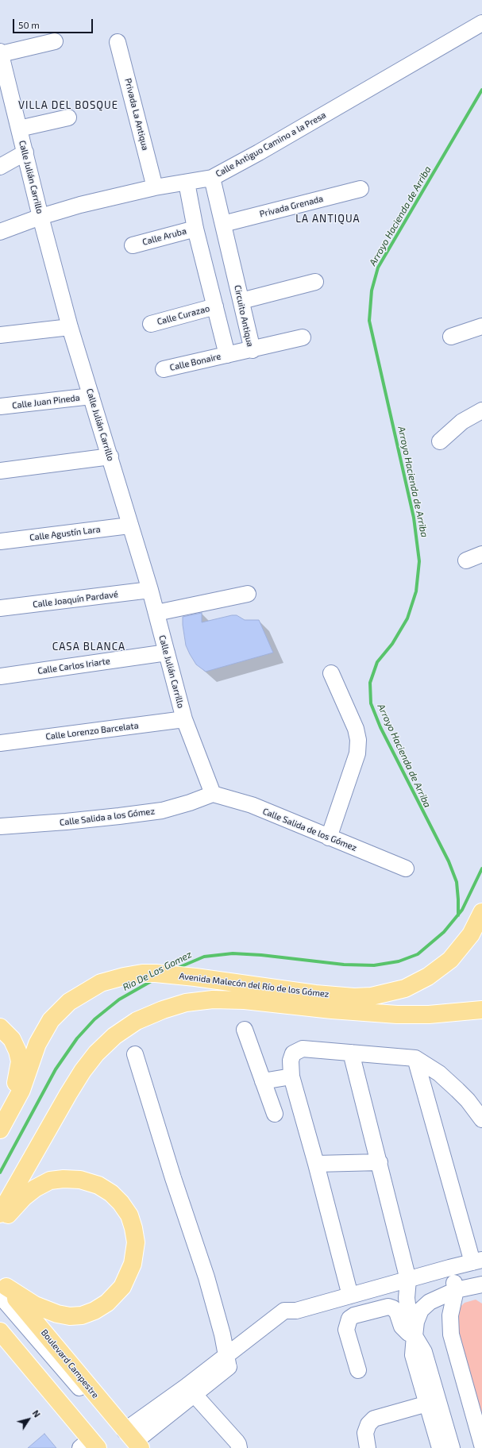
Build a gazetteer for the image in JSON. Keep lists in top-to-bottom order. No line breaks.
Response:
{"streets":{"main road":["Avenida Malecón del Río de los Gómez","Boulevard Campestre"],"street":["Privada La Antiqua","Calle Antiguo Camino a la Presa","Calle Julián Carrillo","Privada Grenada","Calle Aruba","Calle Curazao","Circuito Antiqua","Calle Bonaire","Calle Juan Pineda","Calle Agustín Lara","Calle Joaquín Pardavé","Calle Carlos Iriarte","Calle Lorenzo Barcelata","Calle Salida a los Gómez","Calle Salida de los Gómez"]},"crossings":[["Privada La Antiqua","Calle Antiguo Camino a la Presa"],["Calle Antiguo Camino a la Presa","Calle Julián Carrillo"],["Calle Antiguo Camino a la Presa","Circuito Antiqua"],["Calle Julián Carrillo","Calle Juan Pineda"],["Calle Julián Carrillo","Calle Agustín Lara"],["Calle Julián Carrillo","Calle Joaquín Pardavé"],["Calle Julián Carrillo","Calle Carlos Iriarte"],["Calle Julián Carrillo","Calle Lorenzo Barcelata"],["Calle Julián Carrillo","Calle Salida a los Gómez"],["Calle Julián Carrillo","Calle Salida de los Gómez"],["Privada Grenada","Circuito Antiqua"],["Circuito Antiqua","Calle Bonaire"],["Calle Salida a los Gómez","Calle Salida de los Gómez"]],"districts":["VILLA DEL BOSQUE","LA ANTIQUA","CASA BLANCA"],"water":["Arroyo Hacienda de Arriba","Rio De Los Gomez"],"scale_bar":"50 m","north":"top right"}
